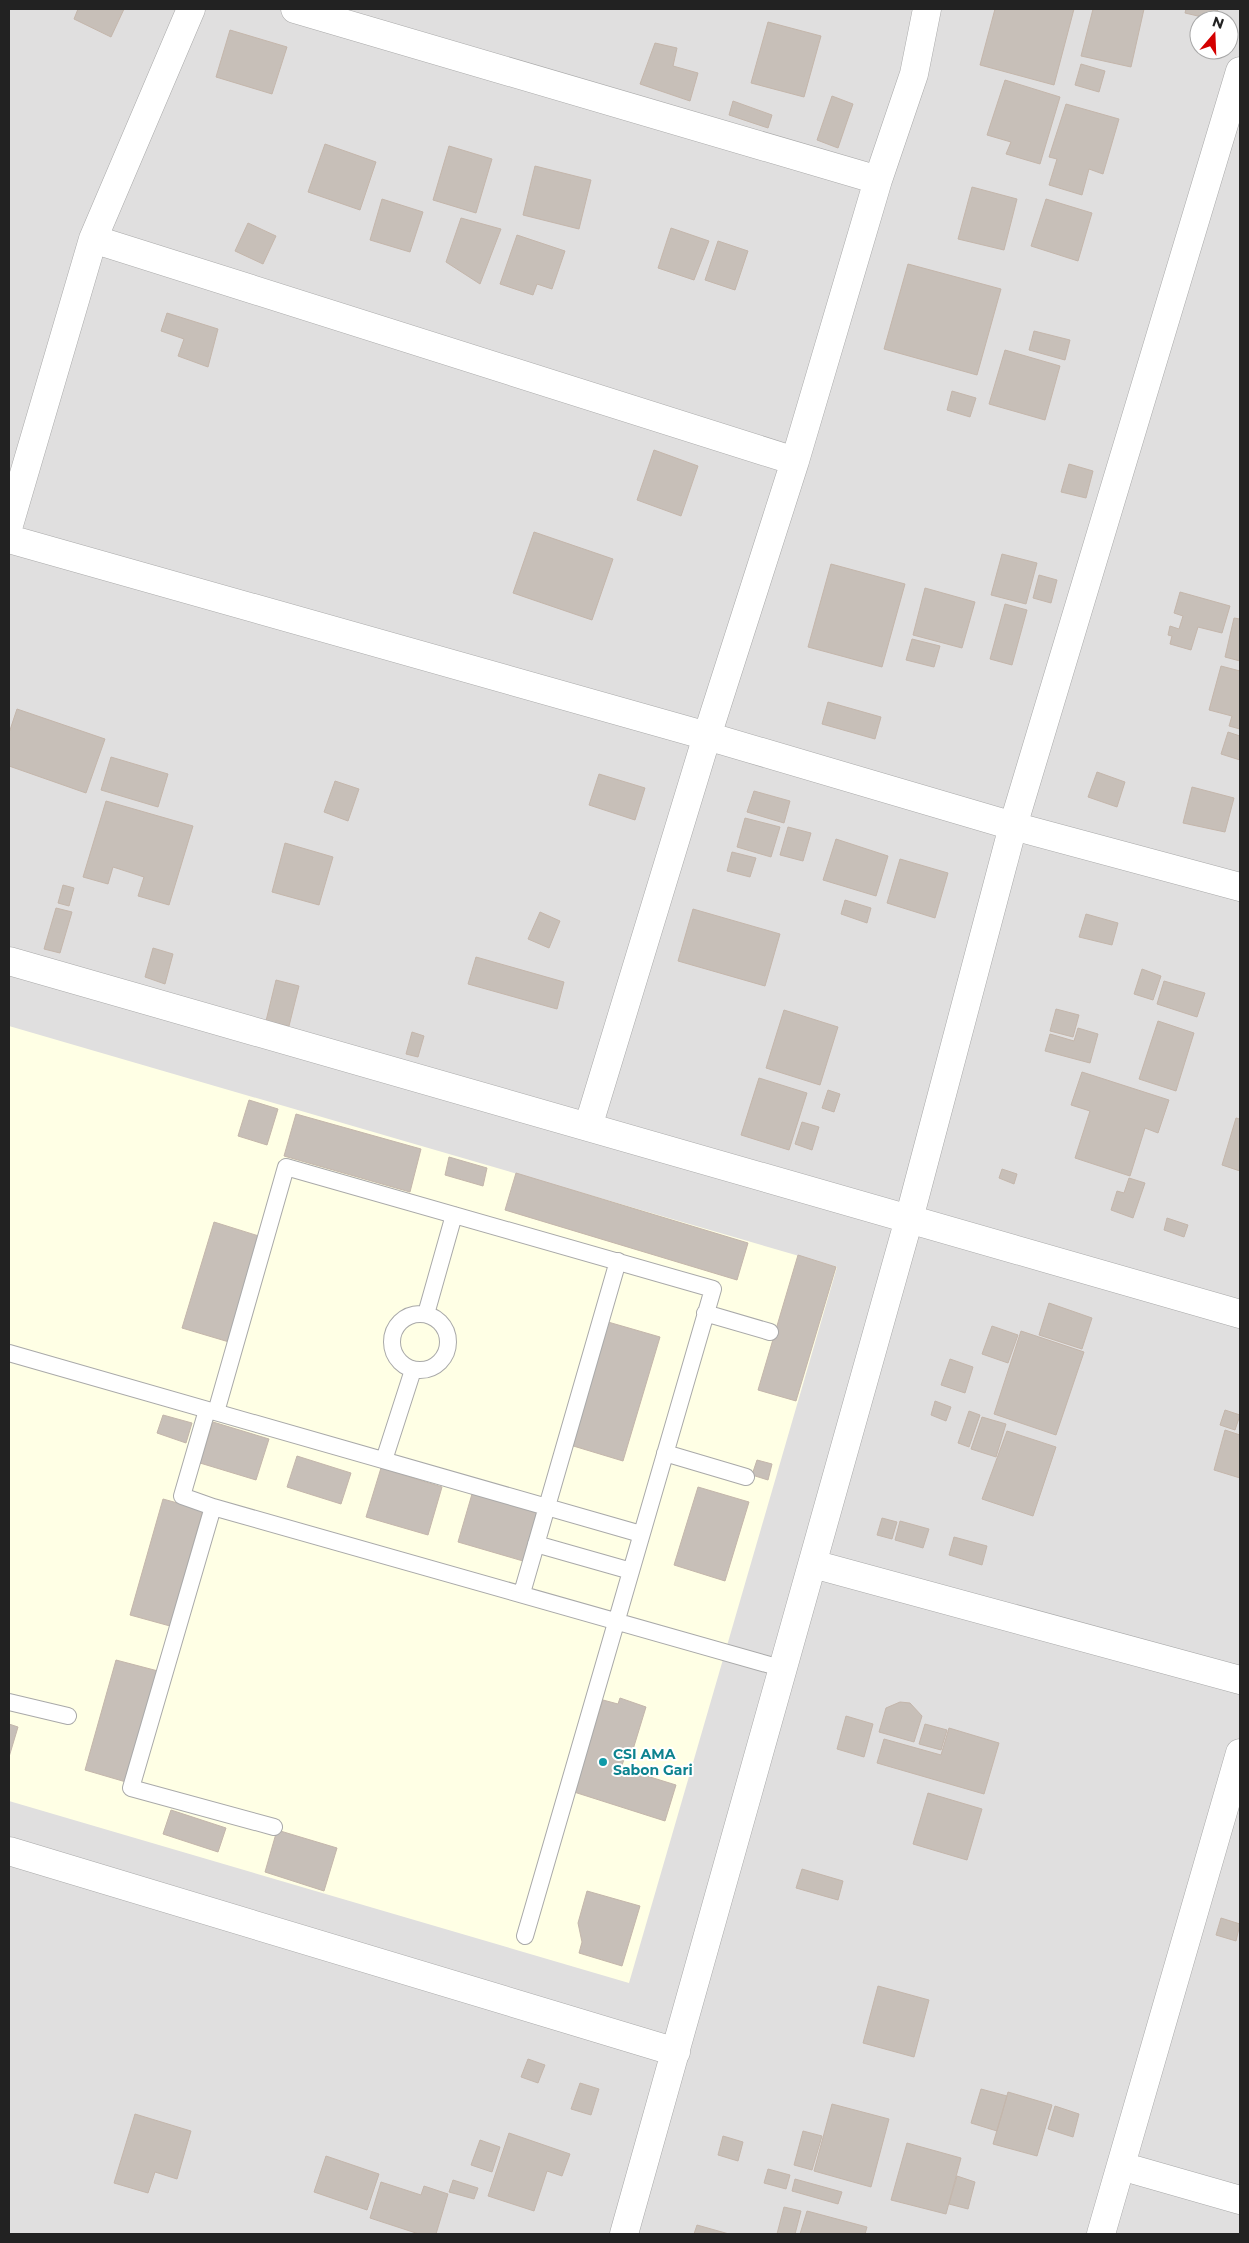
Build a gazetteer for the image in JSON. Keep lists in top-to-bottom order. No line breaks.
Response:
{"places":["CSI AMA Sabon Gari"],"north":"top"}
